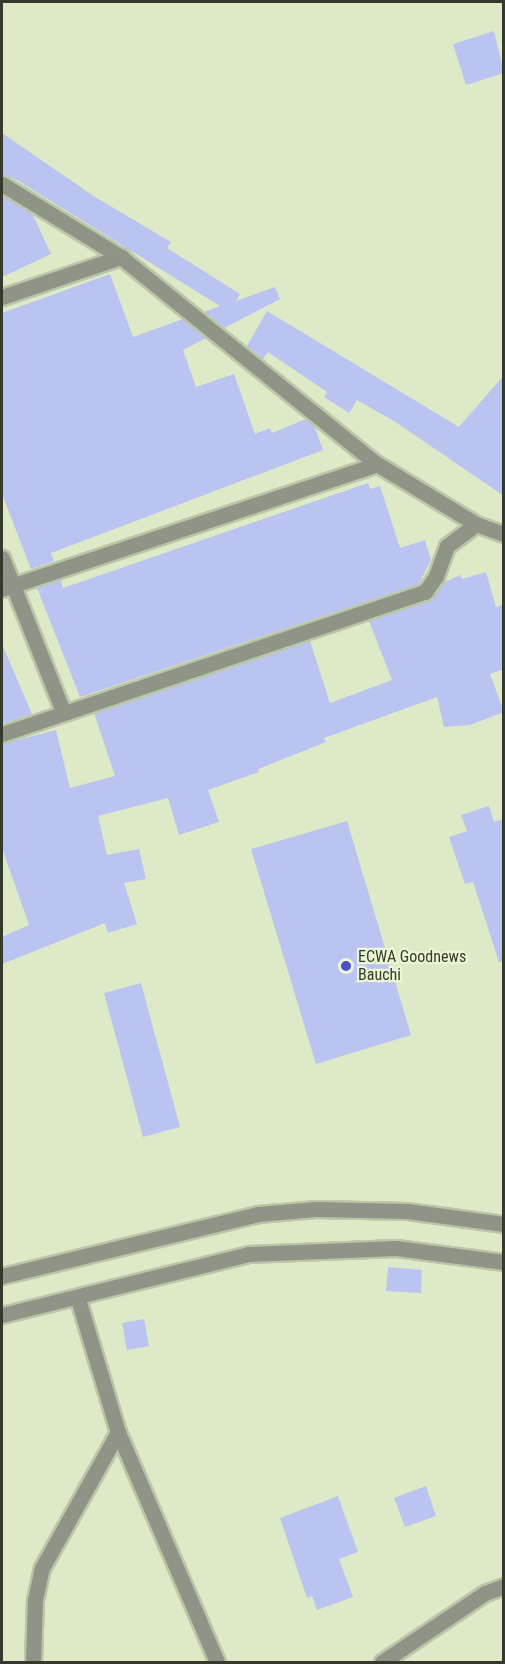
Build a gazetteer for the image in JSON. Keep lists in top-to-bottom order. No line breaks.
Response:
{"places":["ECWA Goodnews Bauchi"]}
